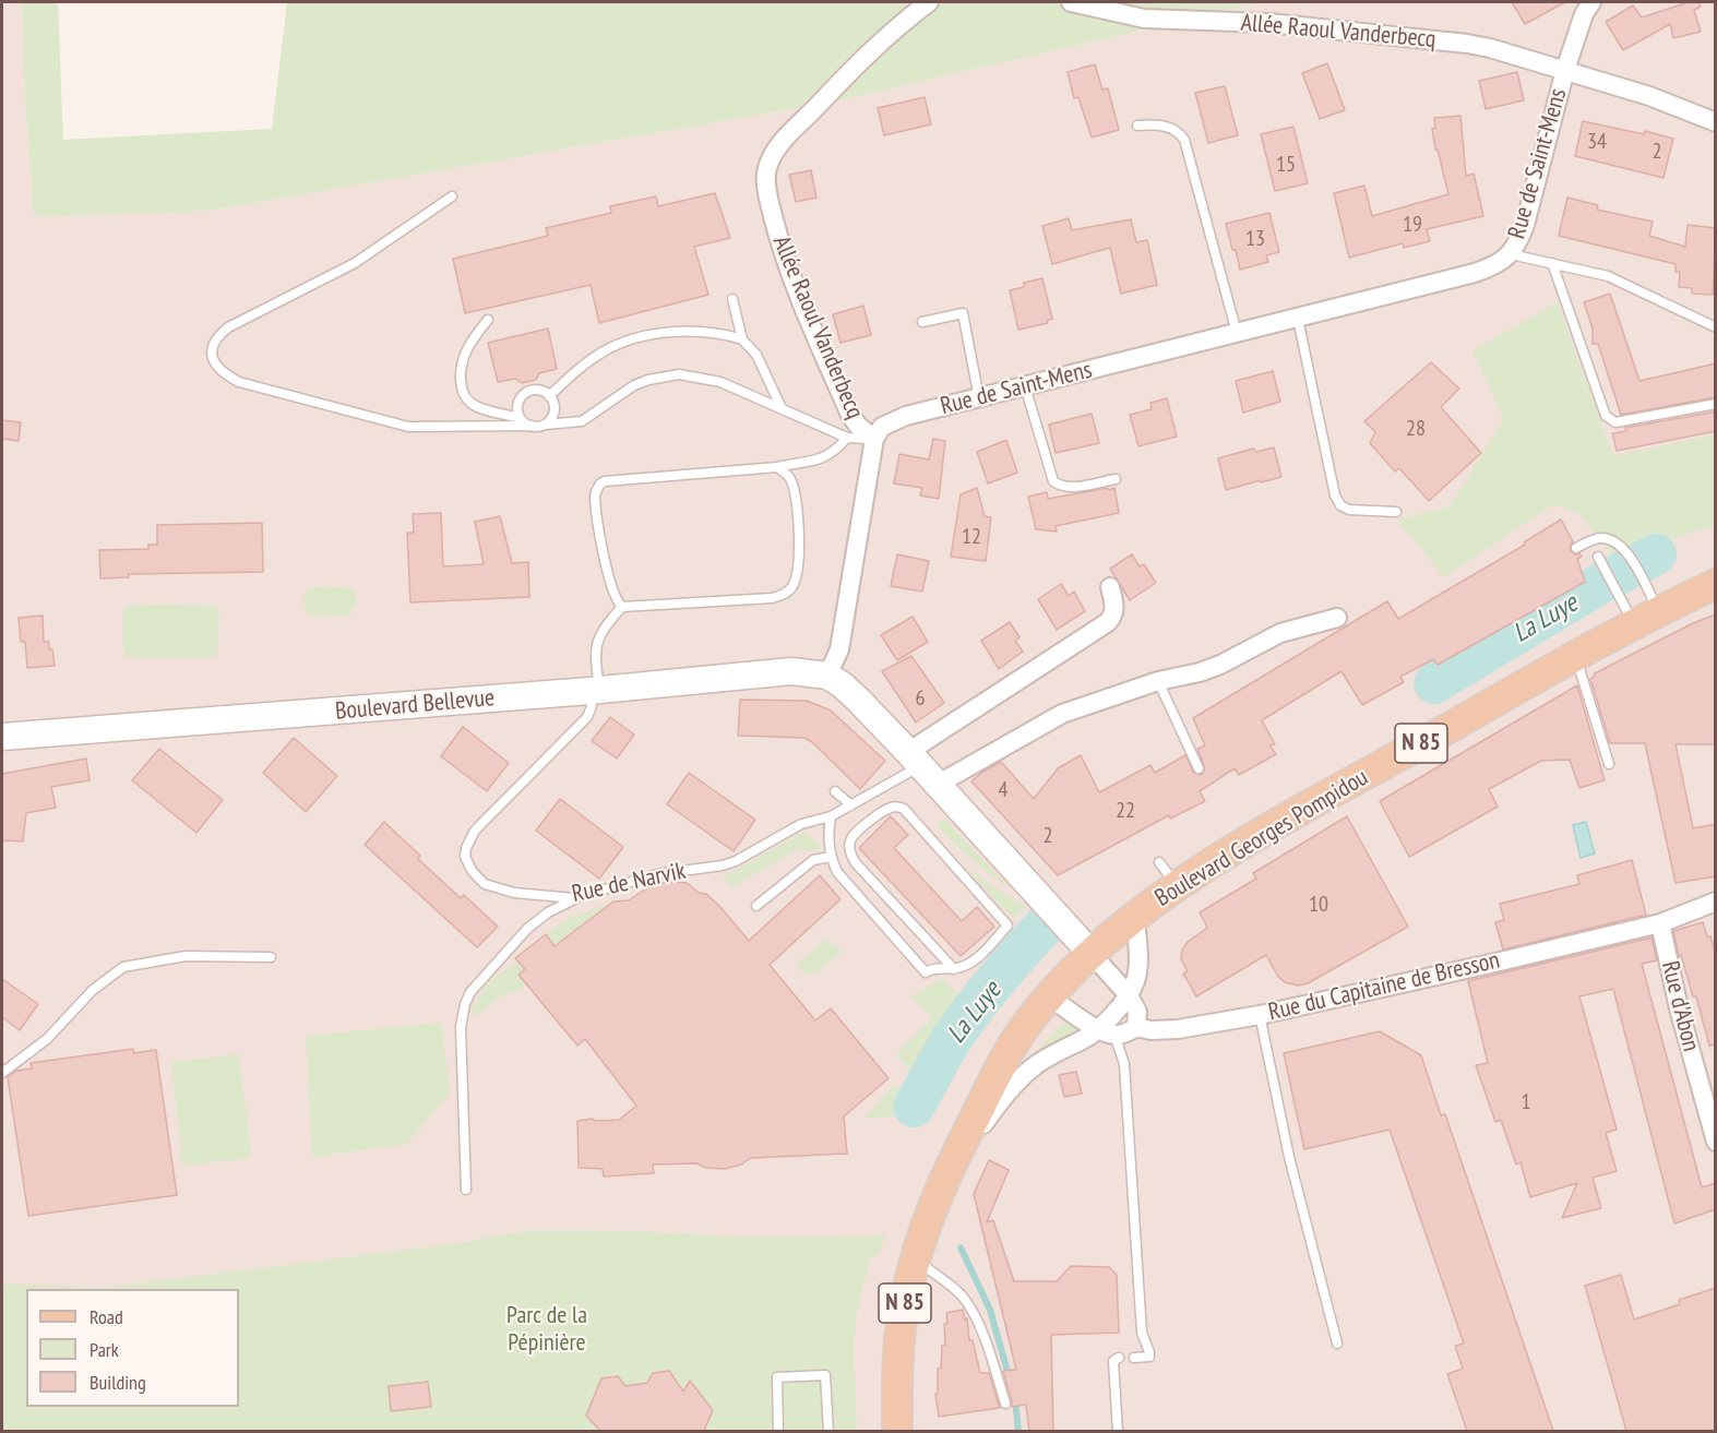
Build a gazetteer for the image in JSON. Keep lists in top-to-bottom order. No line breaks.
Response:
{"streets":{"main road":["N 85","Boulevard Georges Pompidou"],"street":["Allée Raoul Vanderbecq","Rue de Saint-Mens","Boulevard Bellevue","Rue du Capitaine de Bresson","Rue d'Abon"],"lane":["Rue de Narvik"]},"crossings":[["Allée Raoul Vanderbecq","Rue de Saint-Mens"],["Boulevard Bellevue","Rue de Narvik"],["N 85","Boulevard Georges Pompidou"],["Rue du Capitaine de Bresson","Rue d'Abon"]],"water":["La Luye"],"parks":["Parc de la Pépinière"],"house_numbers":["34","2","15","19","13","28","12","6","4","22","2","10","1"],"legend":["Road","Park","Building"]}
